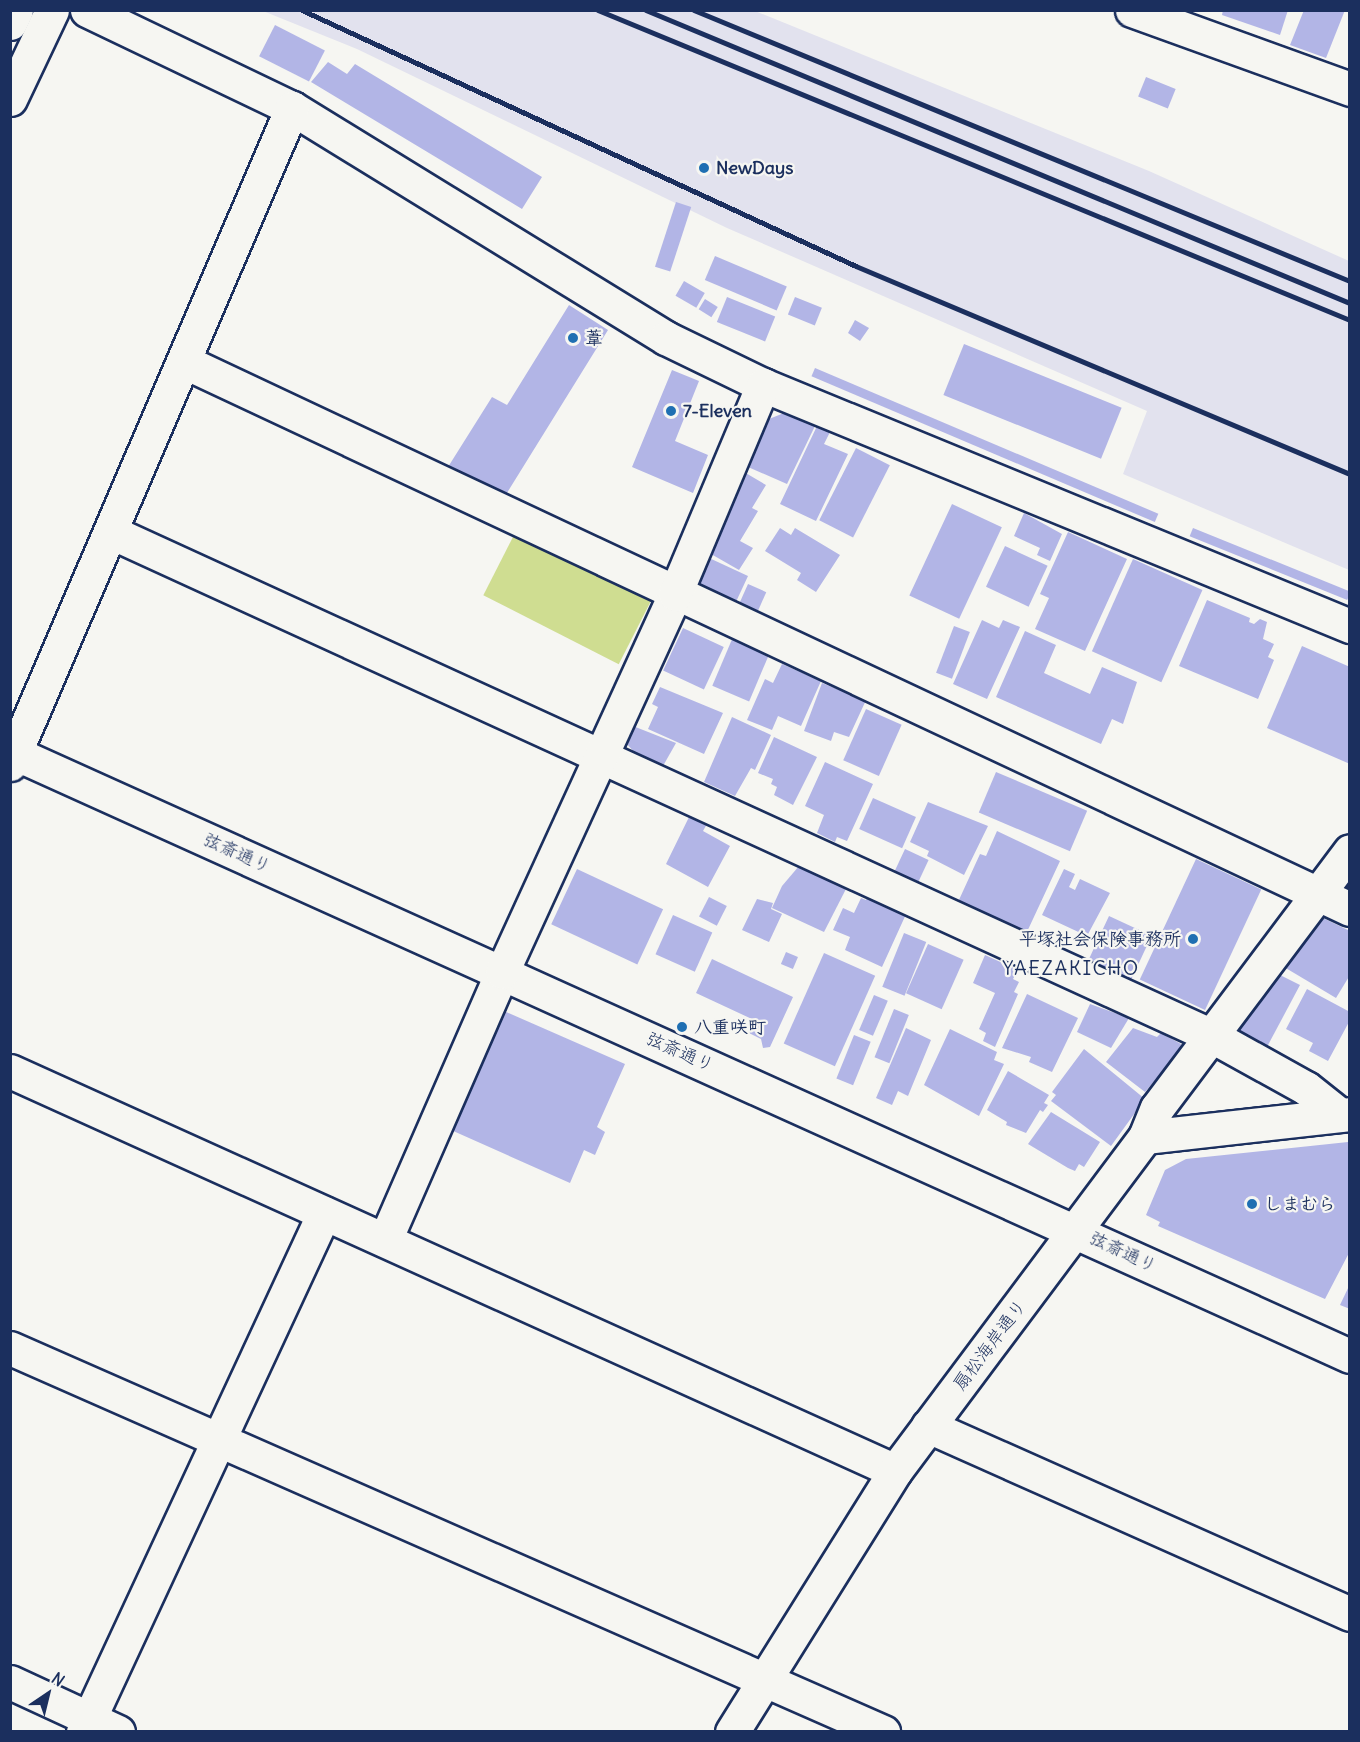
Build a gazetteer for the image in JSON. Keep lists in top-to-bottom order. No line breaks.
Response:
{"streets":{"street":["弦斎通り","扇松海岸通り"]},"crossings":[["弦斎通り","扇松海岸通り"]],"districts":["YAEZAKICHO"],"places":["NewDays","葦","7-Eleven","平塚社会保険事務所","八重咲町","しまむら"],"north":"top right"}
